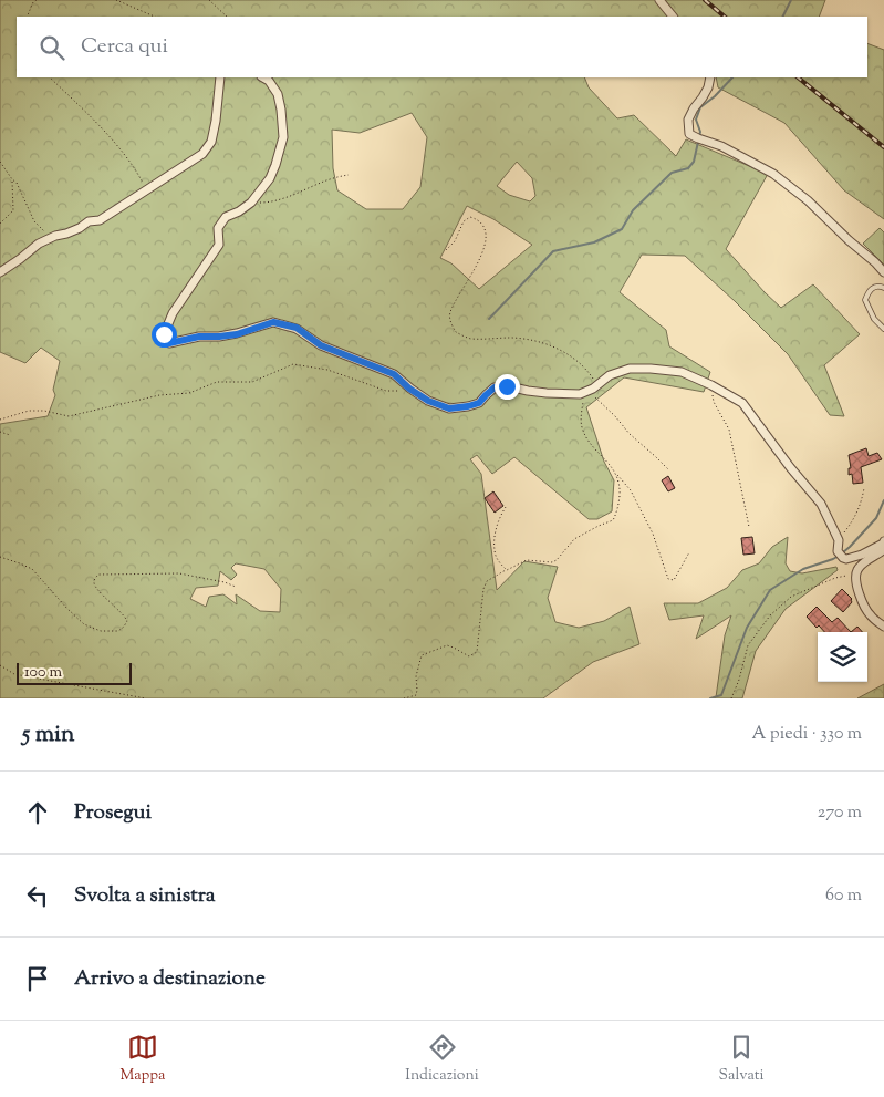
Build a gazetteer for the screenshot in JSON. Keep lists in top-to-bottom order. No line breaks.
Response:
{"scale_bar":"100 m","page":{"search":"Cerca qui","scale":"100 m","heading":["5 min","A piedi · 330 m"],"list":[["Prosegui","270 m"],["Svolta a sinistra","60 m"],"Arrivo a destinazione"],"nav":["Mappa","Indicazioni","Salvati"]}}
